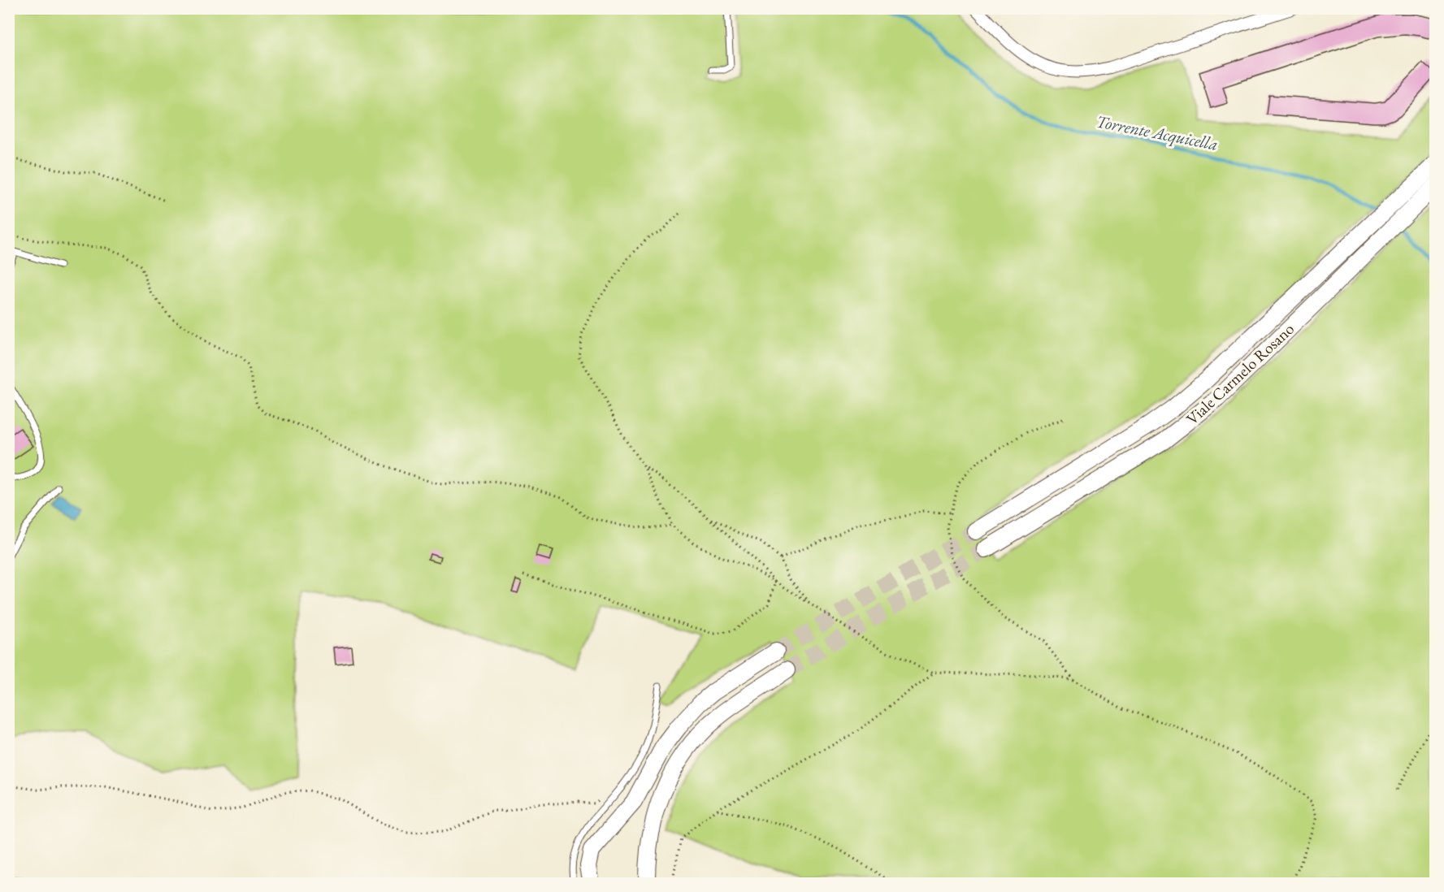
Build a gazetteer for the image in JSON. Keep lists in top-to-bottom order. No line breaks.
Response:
{"streets":{"main road":["Viale Carmelo Rosano"]},"water":["Torrente Acquicella"]}
